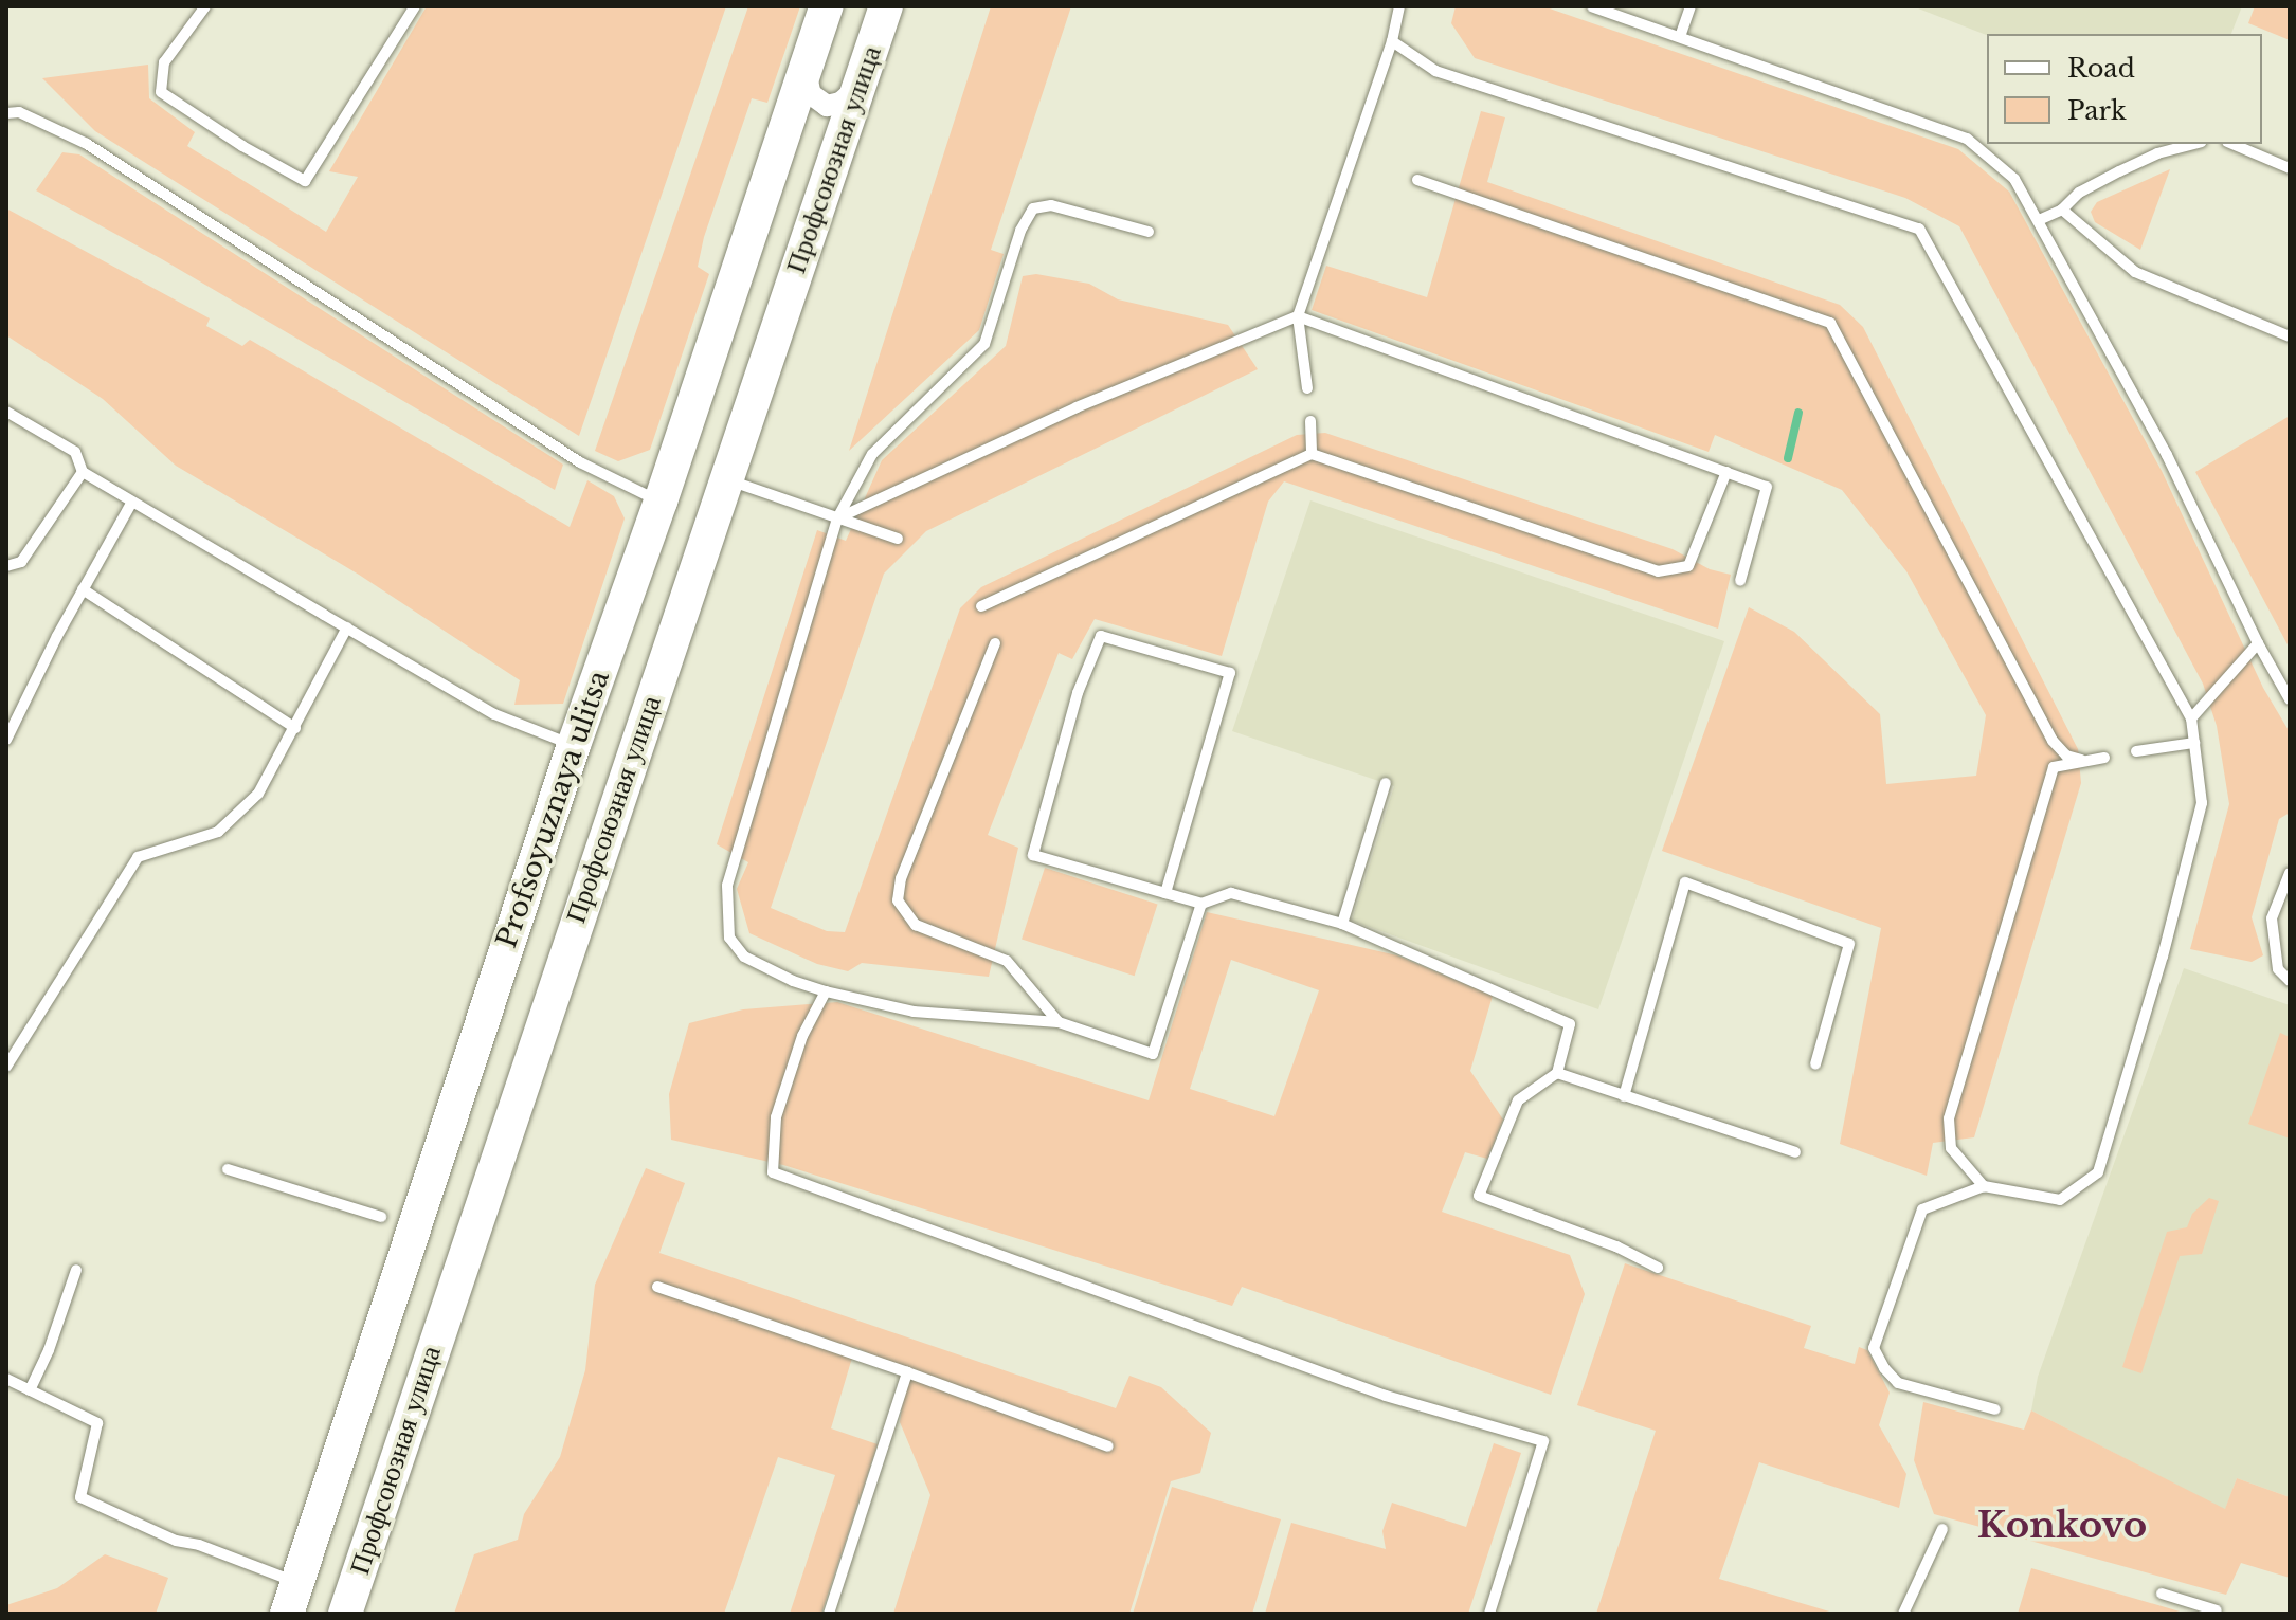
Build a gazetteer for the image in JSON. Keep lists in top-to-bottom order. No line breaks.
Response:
{"streets":{"main road":["Профсоюзная улица","Profsoyuznaya ulitsa"]},"districts":["Konkovo"],"legend":["Road","Park"]}
